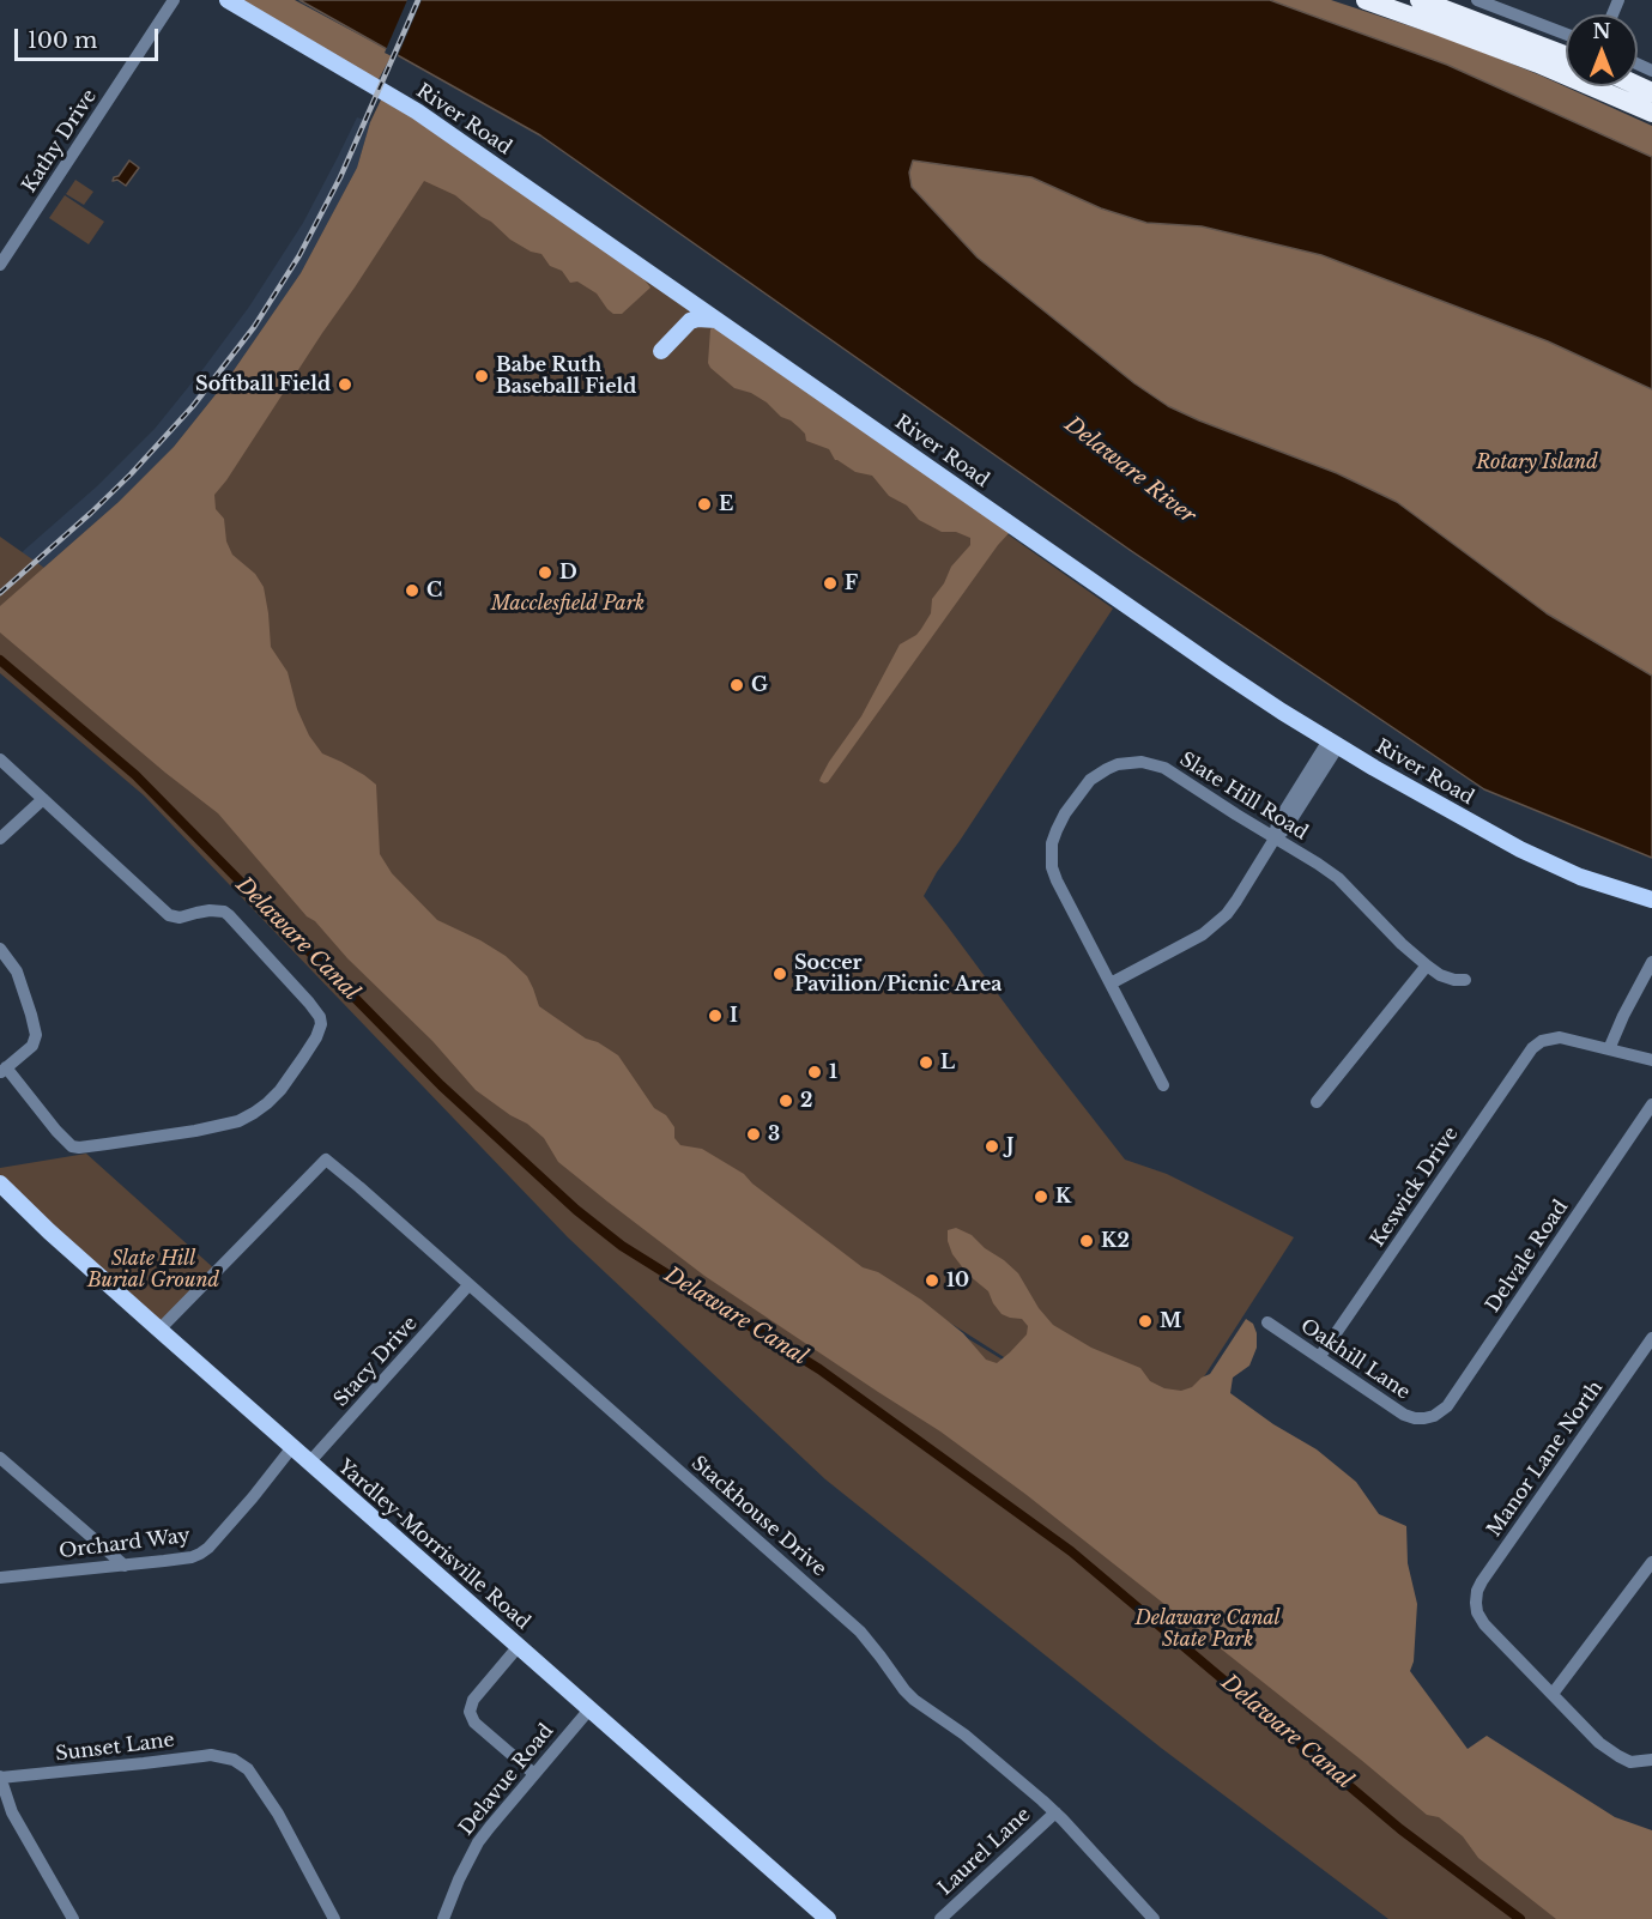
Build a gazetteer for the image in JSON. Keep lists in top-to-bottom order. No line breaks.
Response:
{"streets":{"main road":["River Road","Yardley-Morrisville Road"],"street":["Kathy Drive","Slate Hill Road","Keswick Drive","Delvale Road","Oakhill Lane","Stacy Drive","Manor Lane North","Stackhouse Drive","Orchard Way","Sunset Lane","Delavue Road","Laurel Lane"]},"crossings":[["Keswick Drive","Oakhill Lane"],["Delvale Road","Oakhill Lane"],["Stacy Drive","Stackhouse Drive"],["Stacy Drive","Yardley-Morrisville Road"],["Stackhouse Drive","Yardley-Morrisville Road"],["Stackhouse Drive","Laurel Lane"],["Orchard Way","Yardley-Morrisville Road"],["Yardley-Morrisville Road","Delavue Road"]],"water":["Delaware River","Delaware Canal"],"parks":["Rotary Island","Macclesfield Park","Slate Hill Burial Ground","Delaware Canal State Park"],"places":["Babe Ruth Baseball Field","Softball Field","E","D","F","C","G","Soccer Pavilion/Picnic Area","I","L","1","2","3","J","K","K2","10","M"],"scale_bar":"100 m","north":"top"}
